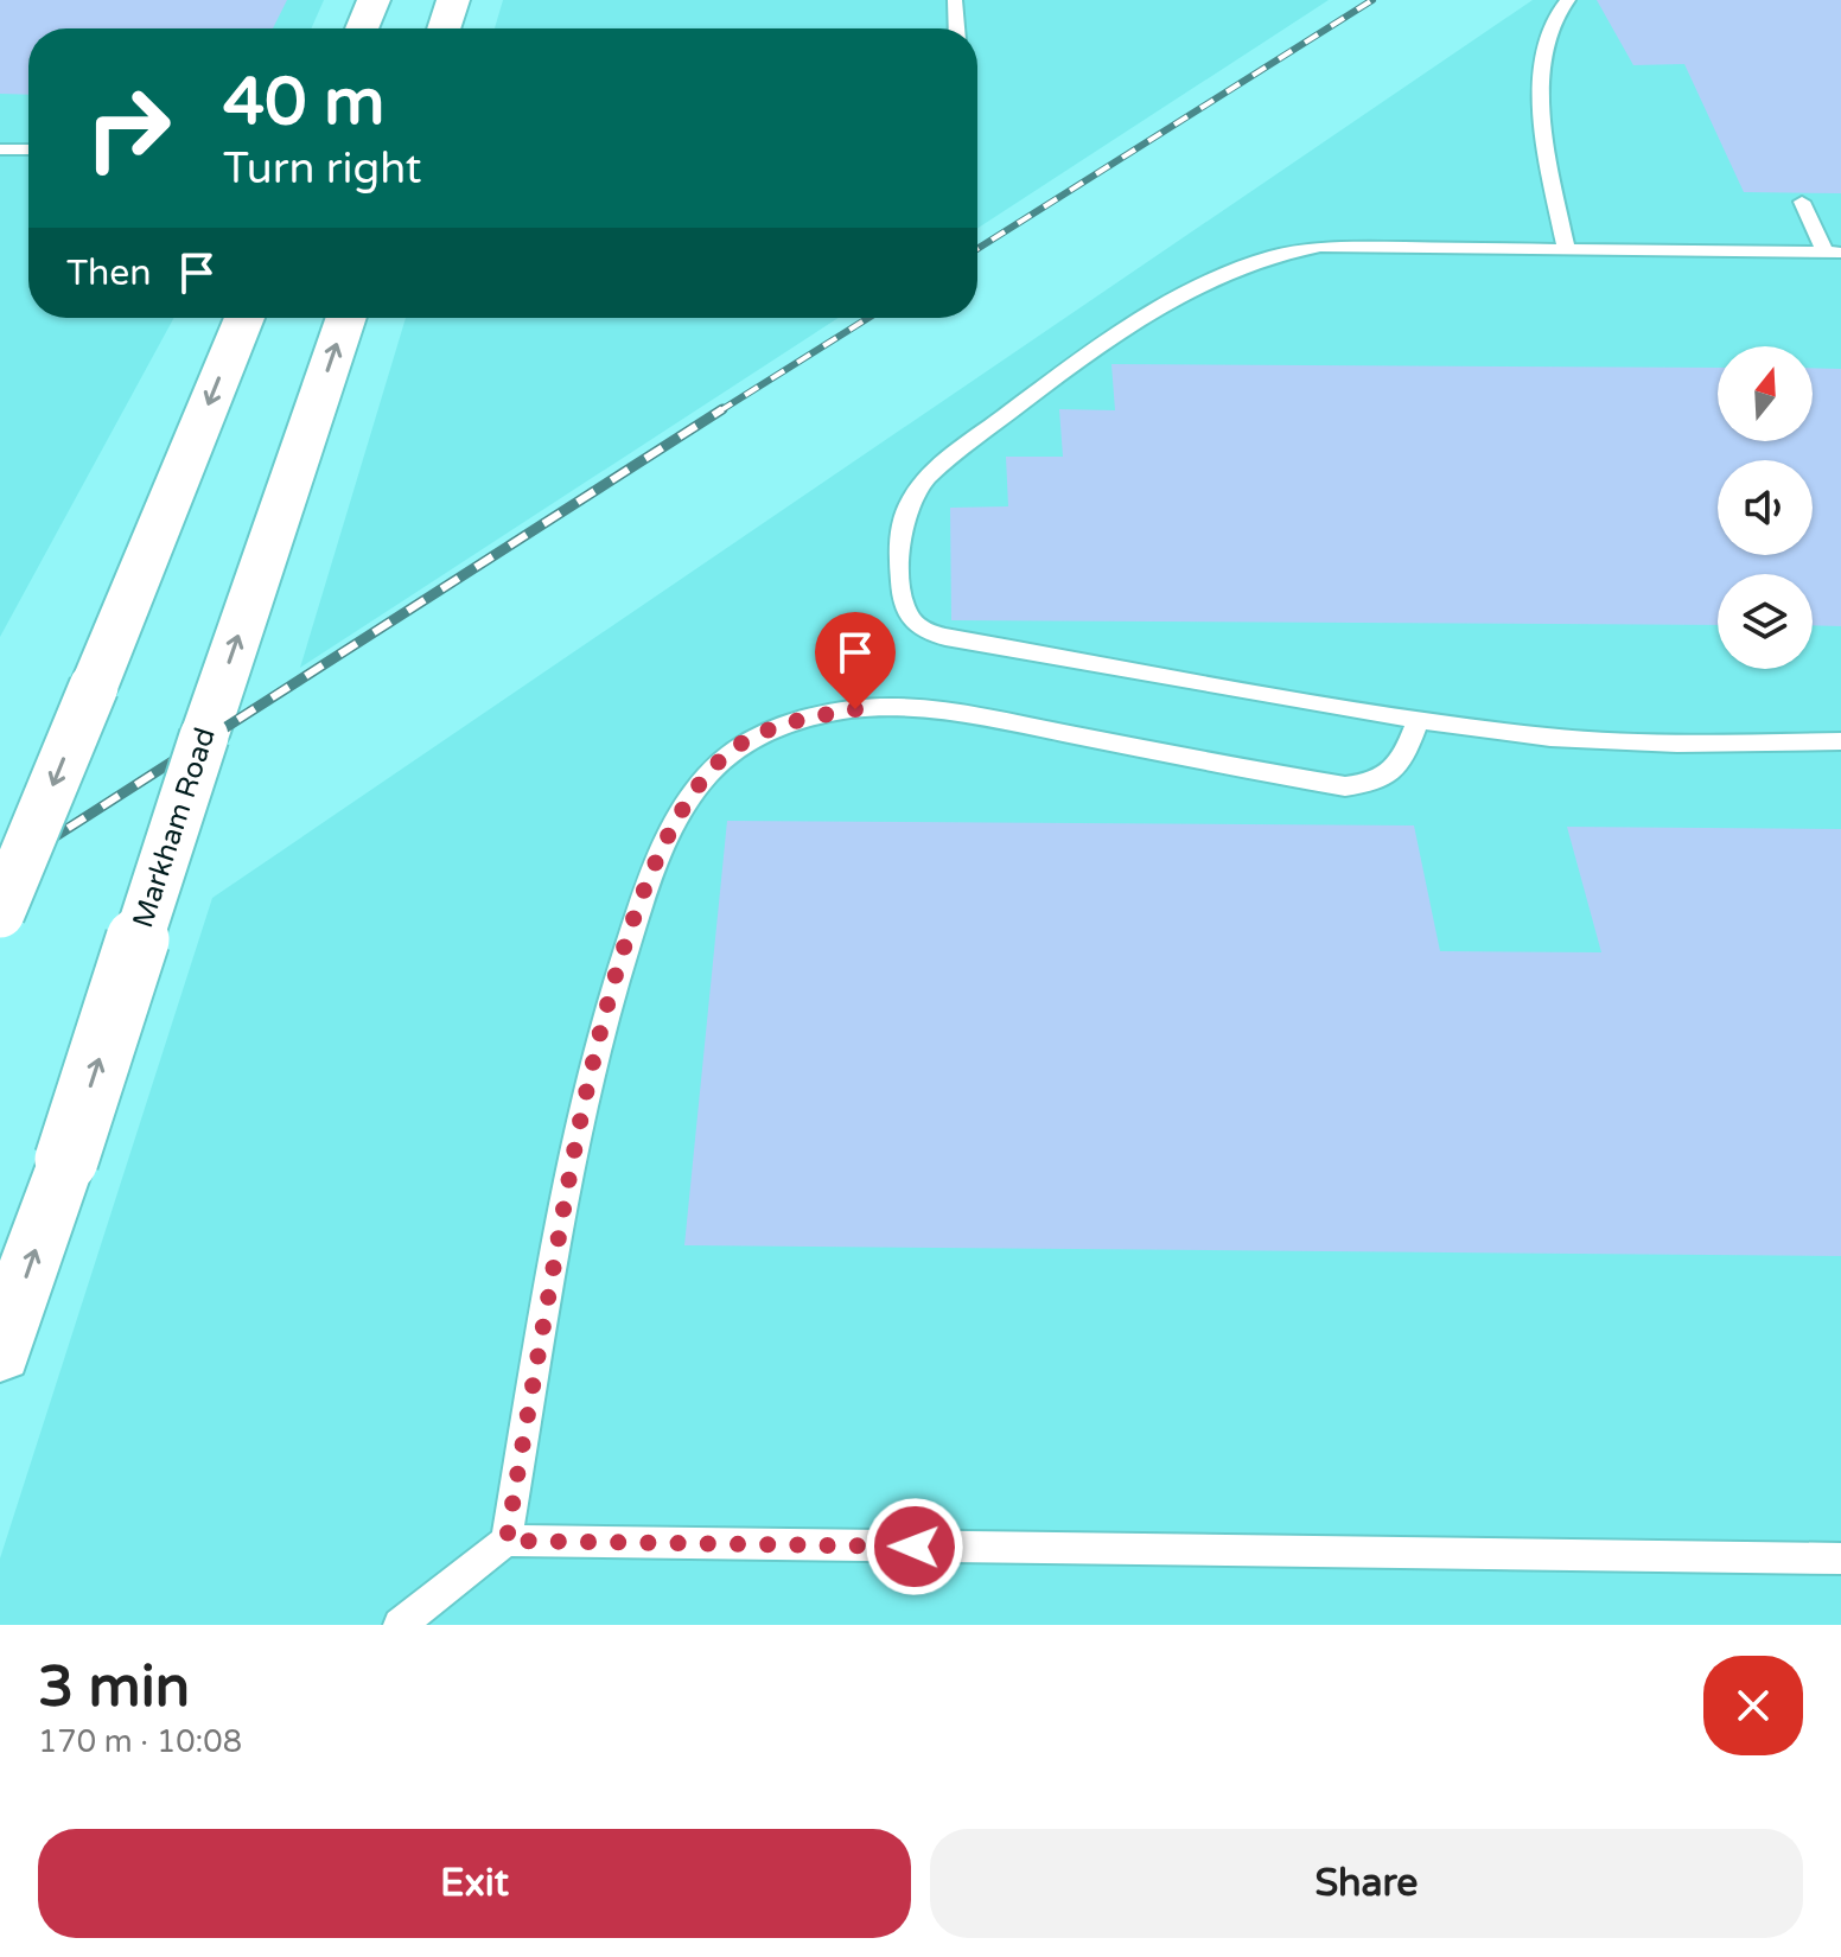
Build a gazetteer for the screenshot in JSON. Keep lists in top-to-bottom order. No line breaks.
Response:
{"streets":{"main road":["Markham Road"]},"north":"top","page":{"turn":["40 m","Turn right"],"then":"Then","heading":["3 min","170 m · 10:08"],"buttons":["Exit","Share"]}}
